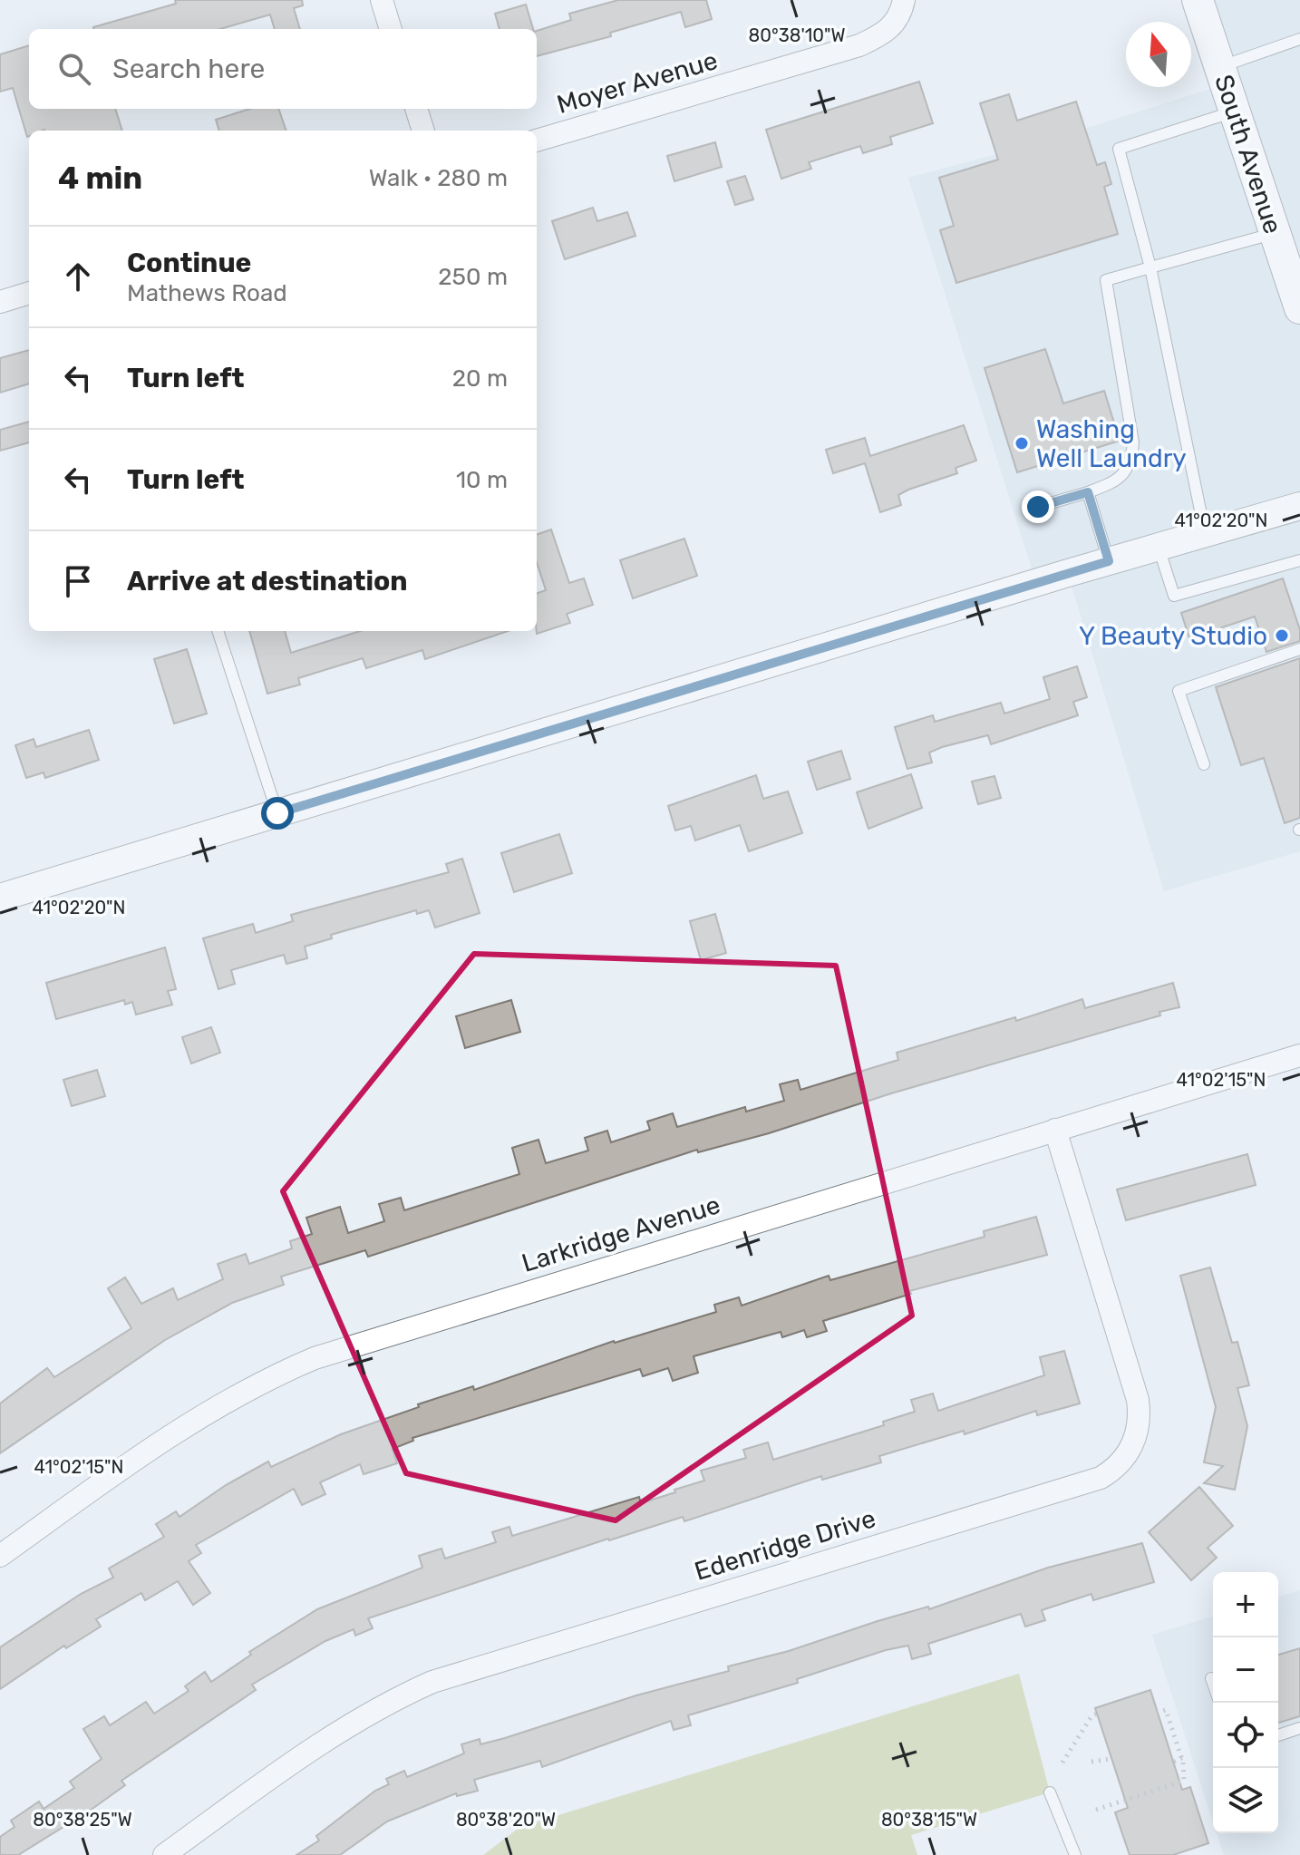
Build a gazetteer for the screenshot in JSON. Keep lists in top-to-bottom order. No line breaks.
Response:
{"streets":{"main road":["South Avenue"],"street":["Moyer Avenue","Larkridge Avenue","Edenridge Drive"]},"crossings":[["Larkridge Avenue","Edenridge Drive"]],"places":["Washing Well Laundry","Y Beauty Studio"],"north":"top","page":{"search":"Search here","heading":["4 min","Walk · 280 m"],"list":[["Continue","Mathews Road","250 m"],["Turn left","20 m"],["Turn left","10 m"],"Arrive at destination"],"map_buttons":["+","−"]},"coordinates":["80°38'10\"W","41°02'20\"N","41°02'15\"N","80°38'25\"W","80°38'20\"W","80°38'15\"W"]}
